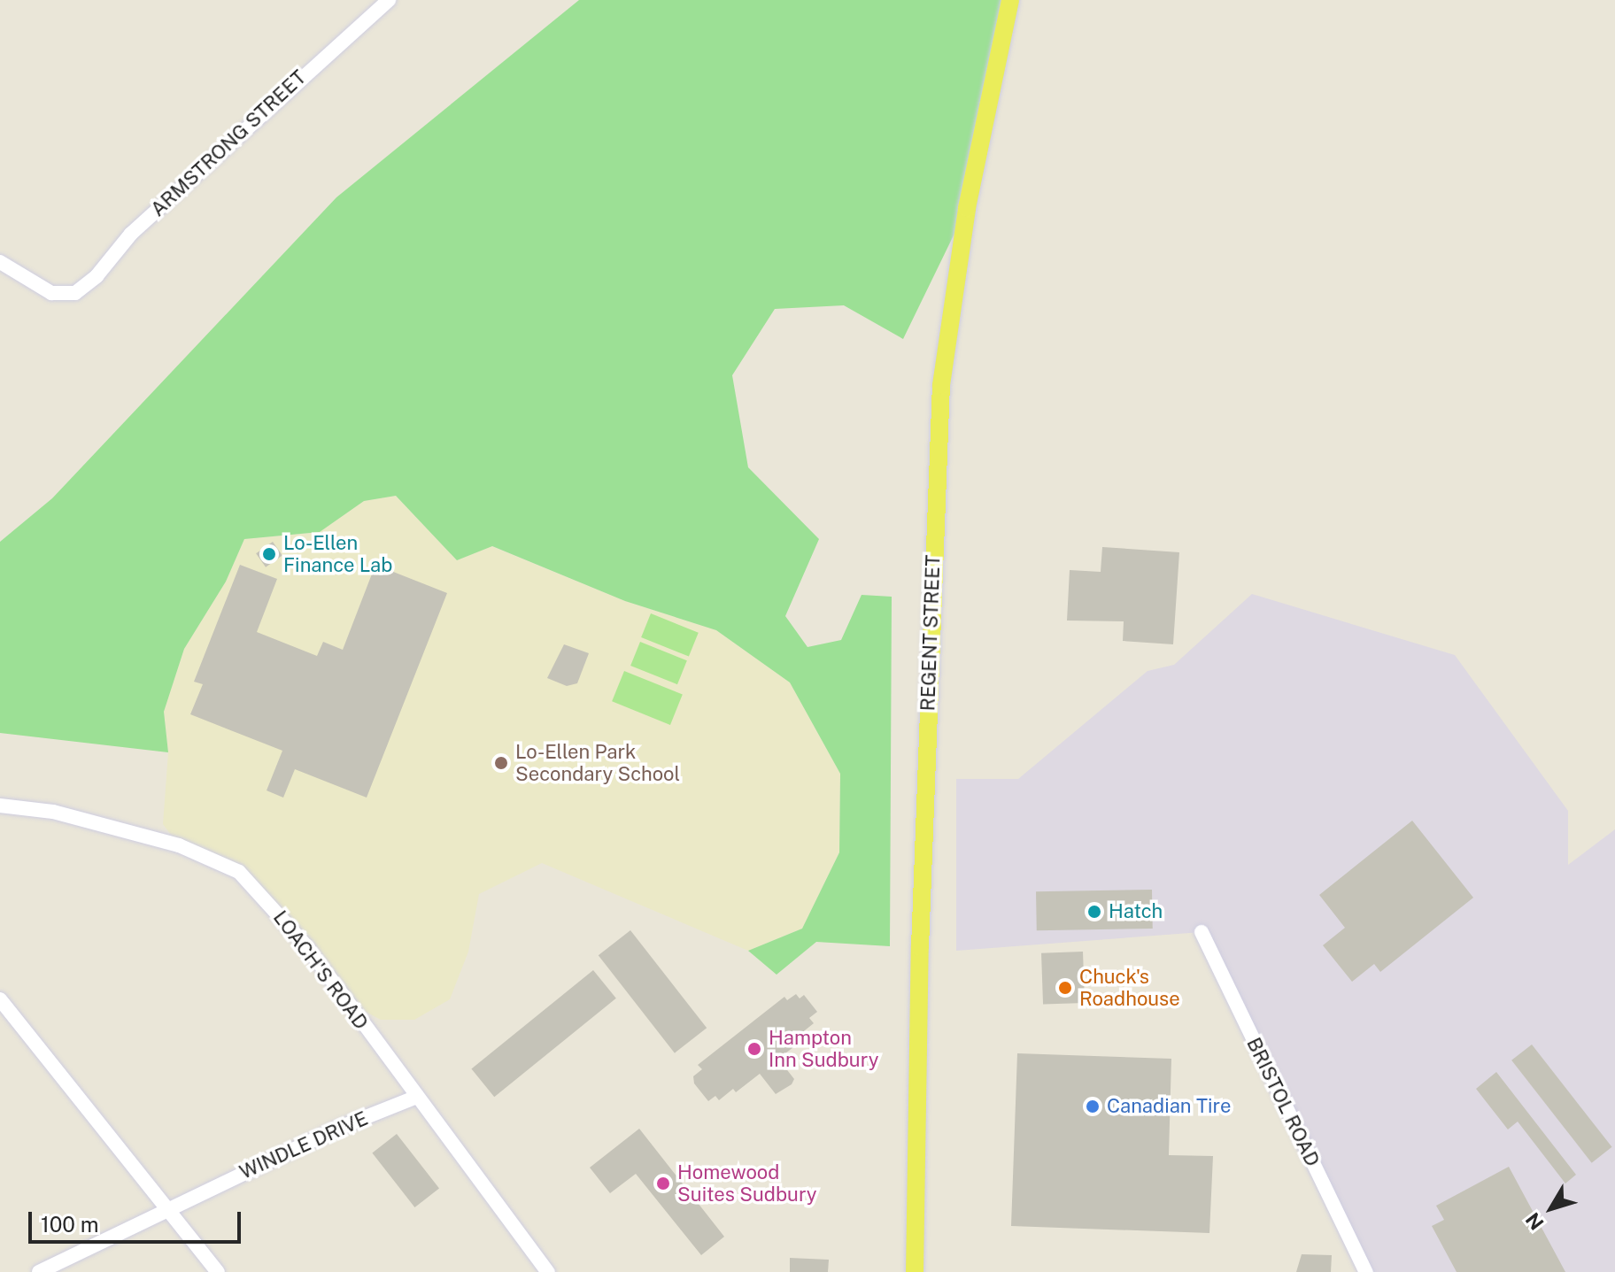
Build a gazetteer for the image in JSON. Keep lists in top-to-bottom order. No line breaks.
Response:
{"streets":{"main road":["REGENT STREET"],"street":["ARMSTRONG STREET","LOACH'S ROAD","BRISTOL ROAD","WINDLE DRIVE"]},"crossings":[["LOACH'S ROAD","WINDLE DRIVE"]],"places":["Lo-Ellen Finance Lab","Lo-Ellen Park Secondary School","Hatch","Chuck's Roadhouse","Hampton Inn Sudbury","Canadian Tire","Homewood Suites Sudbury"],"scale_bar":"100 m","north":"bottom left"}
